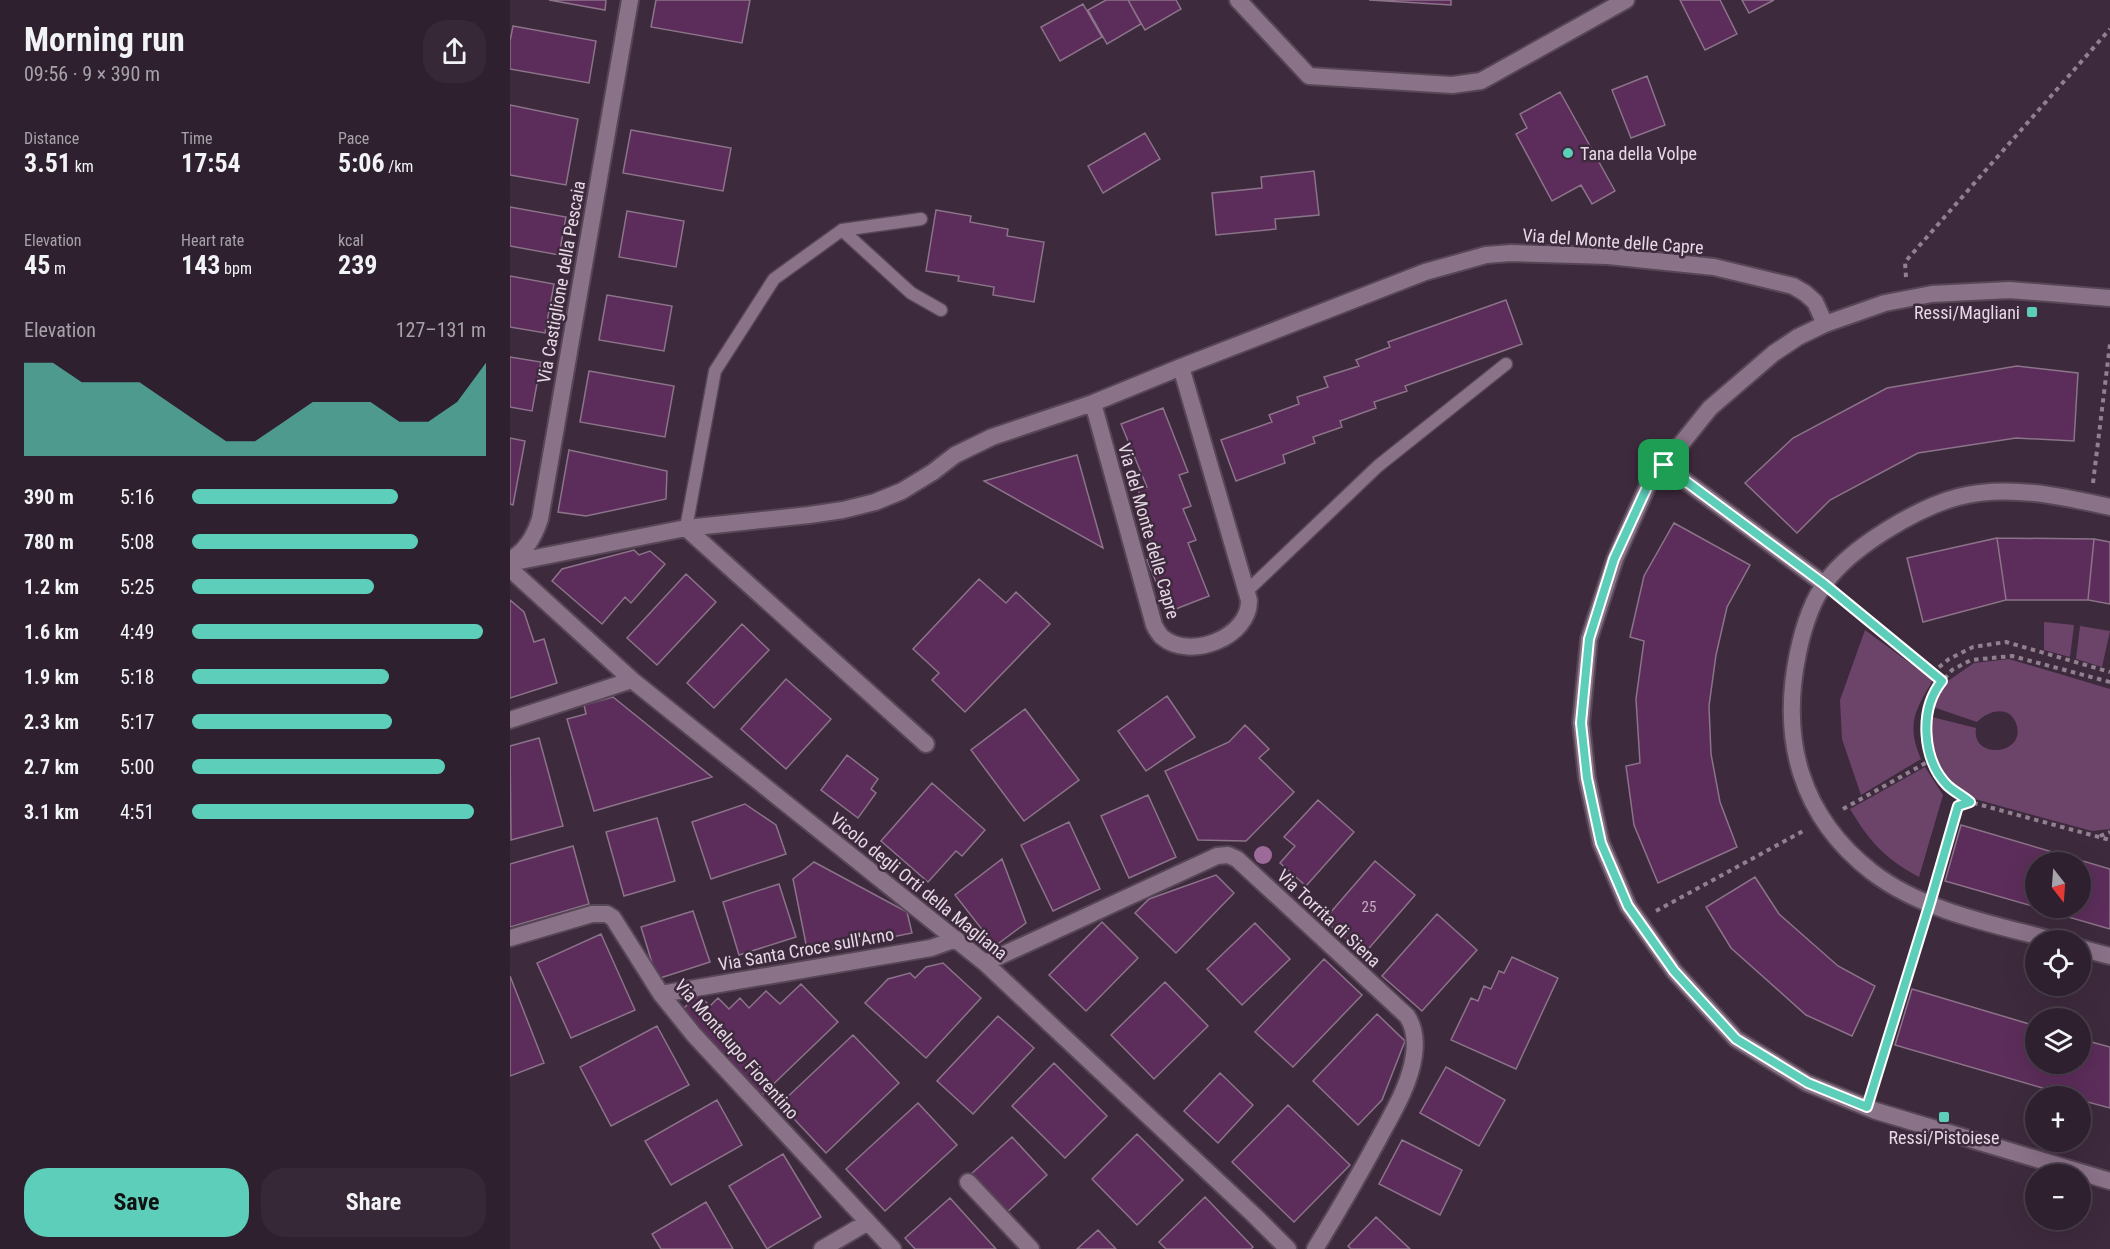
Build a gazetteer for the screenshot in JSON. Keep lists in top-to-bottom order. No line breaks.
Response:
{"streets":{"street":["Via del Monte delle Capre","Via Castiglione della Pescaia","Vicolo degli Orti della Magliana","Via Torrita di Siena","Via Santa Croce sull'Arno","Via Montelupo Fiorentino"]},"crossings":[["Via del Monte delle Capre","Via Castiglione della Pescaia"],["Vicolo degli Orti della Magliana","Via Torrita di Siena"],["Vicolo degli Orti della Magliana","Via Santa Croce sull'Arno"],["Via Santa Croce sull'Arno","Via Montelupo Fiorentino"]],"places":{"other":["Tana della Volpe"],"transit":["Ressi/Magliani","Ressi/Pistoiese"]},"house_numbers":["25"],"north":"bottom","page":{"heading":["Morning run","09:56 · 9 × 390 m"],"stats":[["Distance","3.51 km"],["Time","17:54"],["Pace","5:06 /km"],["Elevation","45 m"],["Heart rate","143 bpm"],["kcal","239"]],"chart":["Elevation","127–131 m"],"list":[{"name":"390 m","note":"5:16"},{"name":"780 m","note":"5:08"},{"name":"1.2 km","note":"5:25"},{"name":"1.6 km","note":"4:49"},{"name":"1.9 km","note":"5:18"},{"name":"2.3 km","note":"5:17"},{"name":"2.7 km","note":"5:00"},{"name":"3.1 km","note":"4:51"}],"map_buttons":["+","−"],"buttons":["Save","Share"]}}
